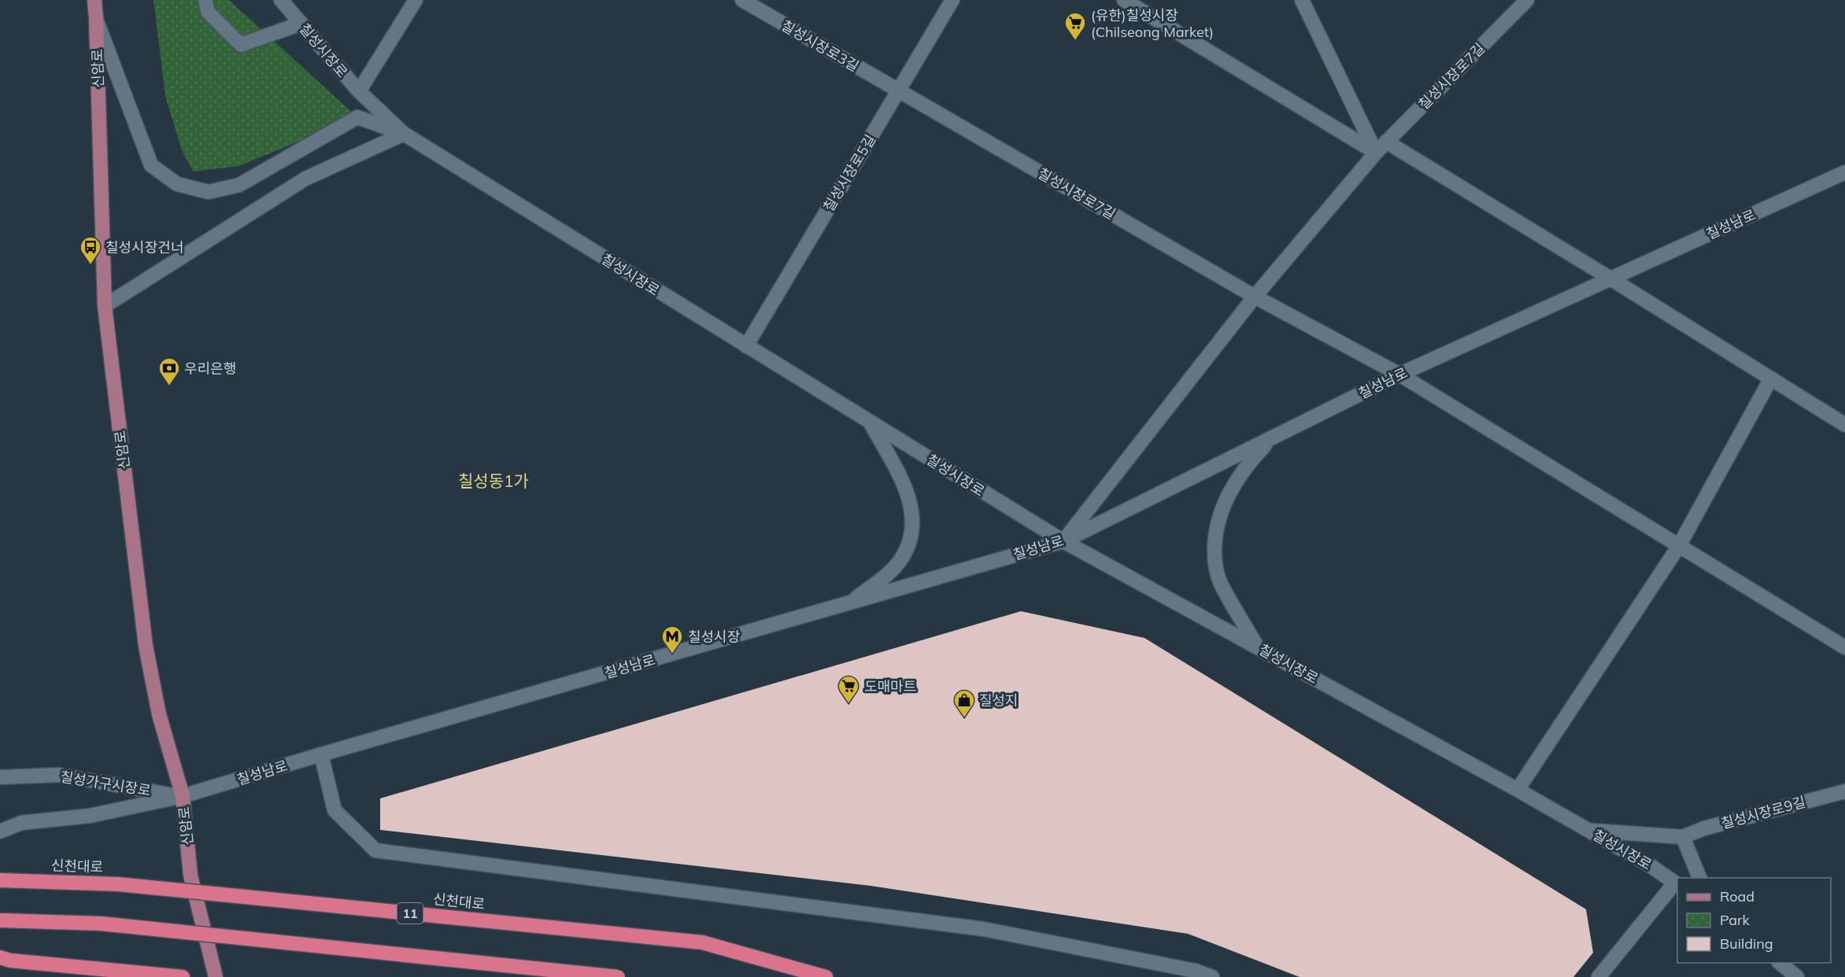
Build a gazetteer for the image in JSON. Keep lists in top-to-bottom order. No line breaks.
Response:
{"streets":{"highway":["신천대로","11"],"main road":["신암로"],"street":["칠성시장로3길","칠성시장로","칠성시장로7길","칠성시장로5길","칠성남로","칠성가구시장로","칠성시장로9길"]},"crossings":[["칠성시장로3길","칠성시장로7길"],["칠성시장로3길","칠성시장로5길"],["칠성시장로","신암로"],["칠성시장로","칠성시장로7길"],["칠성시장로","칠성시장로5길"],["칠성시장로","칠성남로"],["신암로","칠성남로"],["신암로","칠성가구시장로"],["칠성시장로7길","칠성시장로5길"],["칠성시장로7길","칠성남로"],["칠성남로","칠성가구시장로"]],"districts":["칠성동1가"],"places":{"supermarket":["(유한)칠성시장 (Chilseong Market)","도매마트"],"bus stop":["칠성시장건너"],"bank":["우리은행"],"metro station":["칠성시장"],"shop":["질성지"]},"legend":["Road","Park","Building"]}
